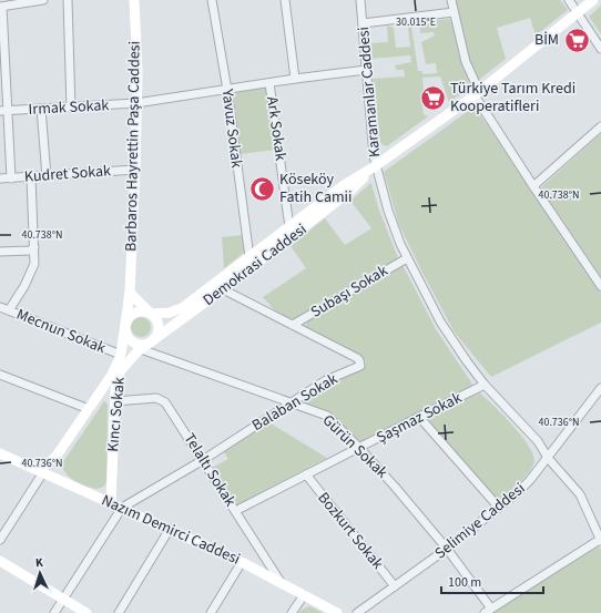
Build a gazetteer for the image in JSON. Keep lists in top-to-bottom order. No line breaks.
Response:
{"streets":{"main road":["Barbaros Hayrettin Paşa Caddesi","Demokrasi Caddesi","Kıncı Sokak","Nazım Demirci Caddesi"],"street":["Karamanlar Caddesi","Irmak Sokak","Yavuz Sokak","Ark Sokak","Kudret Sokak","Subaşı Sokak","Mecnun Sokak","Balaban Sokak","Şaşmaz Sokak","Gürün Sokak","Telaltı Sokak","Selimiye Caddesi","Bozkurt Sokak"]},"crossings":[["Karamanlar Caddesi","Irmak Sokak"],["Karamanlar Caddesi","Demokrasi Caddesi"],["Karamanlar Caddesi","Subaşı Sokak"],["Karamanlar Caddesi","Şaşmaz Sokak"],["Karamanlar Caddesi","Selimiye Caddesi"],["Irmak Sokak","Yavuz Sokak"],["Irmak Sokak","Ark Sokak"],["Irmak Sokak","Barbaros Hayrettin Paşa Caddesi"],["Yavuz Sokak","Demokrasi Caddesi"],["Ark Sokak","Demokrasi Caddesi"],["Barbaros Hayrettin Paşa Caddesi","Kudret Sokak"],["Barbaros Hayrettin Paşa Caddesi","Demokrasi Caddesi"],["Barbaros Hayrettin Paşa Caddesi","Kıncı Sokak"],["Demokrasi Caddesi","Balaban Sokak"],["Demokrasi Caddesi","Kıncı Sokak"],["Subaşı Sokak","Balaban Sokak"],["Balaban Sokak","Gürün Sokak"],["Balaban Sokak","Telaltı Sokak"],["Balaban Sokak","Nazım Demirci Caddesi"],["Kıncı Sokak","Gürün Sokak"],["Kıncı Sokak","Telaltı Sokak"],["Kıncı Sokak","Nazım Demirci Caddesi"],["Şaşmaz Sokak","Gürün Sokak"],["Şaşmaz Sokak","Telaltı Sokak"],["Şaşmaz Sokak","Bozkurt Sokak"],["Gürün Sokak","Selimiye Caddesi"],["Telaltı Sokak","Nazım Demirci Caddesi"],["Selimiye Caddesi","Bozkurt Sokak"]],"places":{"supermarket":["BİM","Türkiye Tarım Kredi Kooperatifleri"],"mosque":["Köseköy Fatih Camii"]},"scale_bar":"100 m","north":"top","coordinates":["30.015°E","40.738°N","40.736°N"]}
